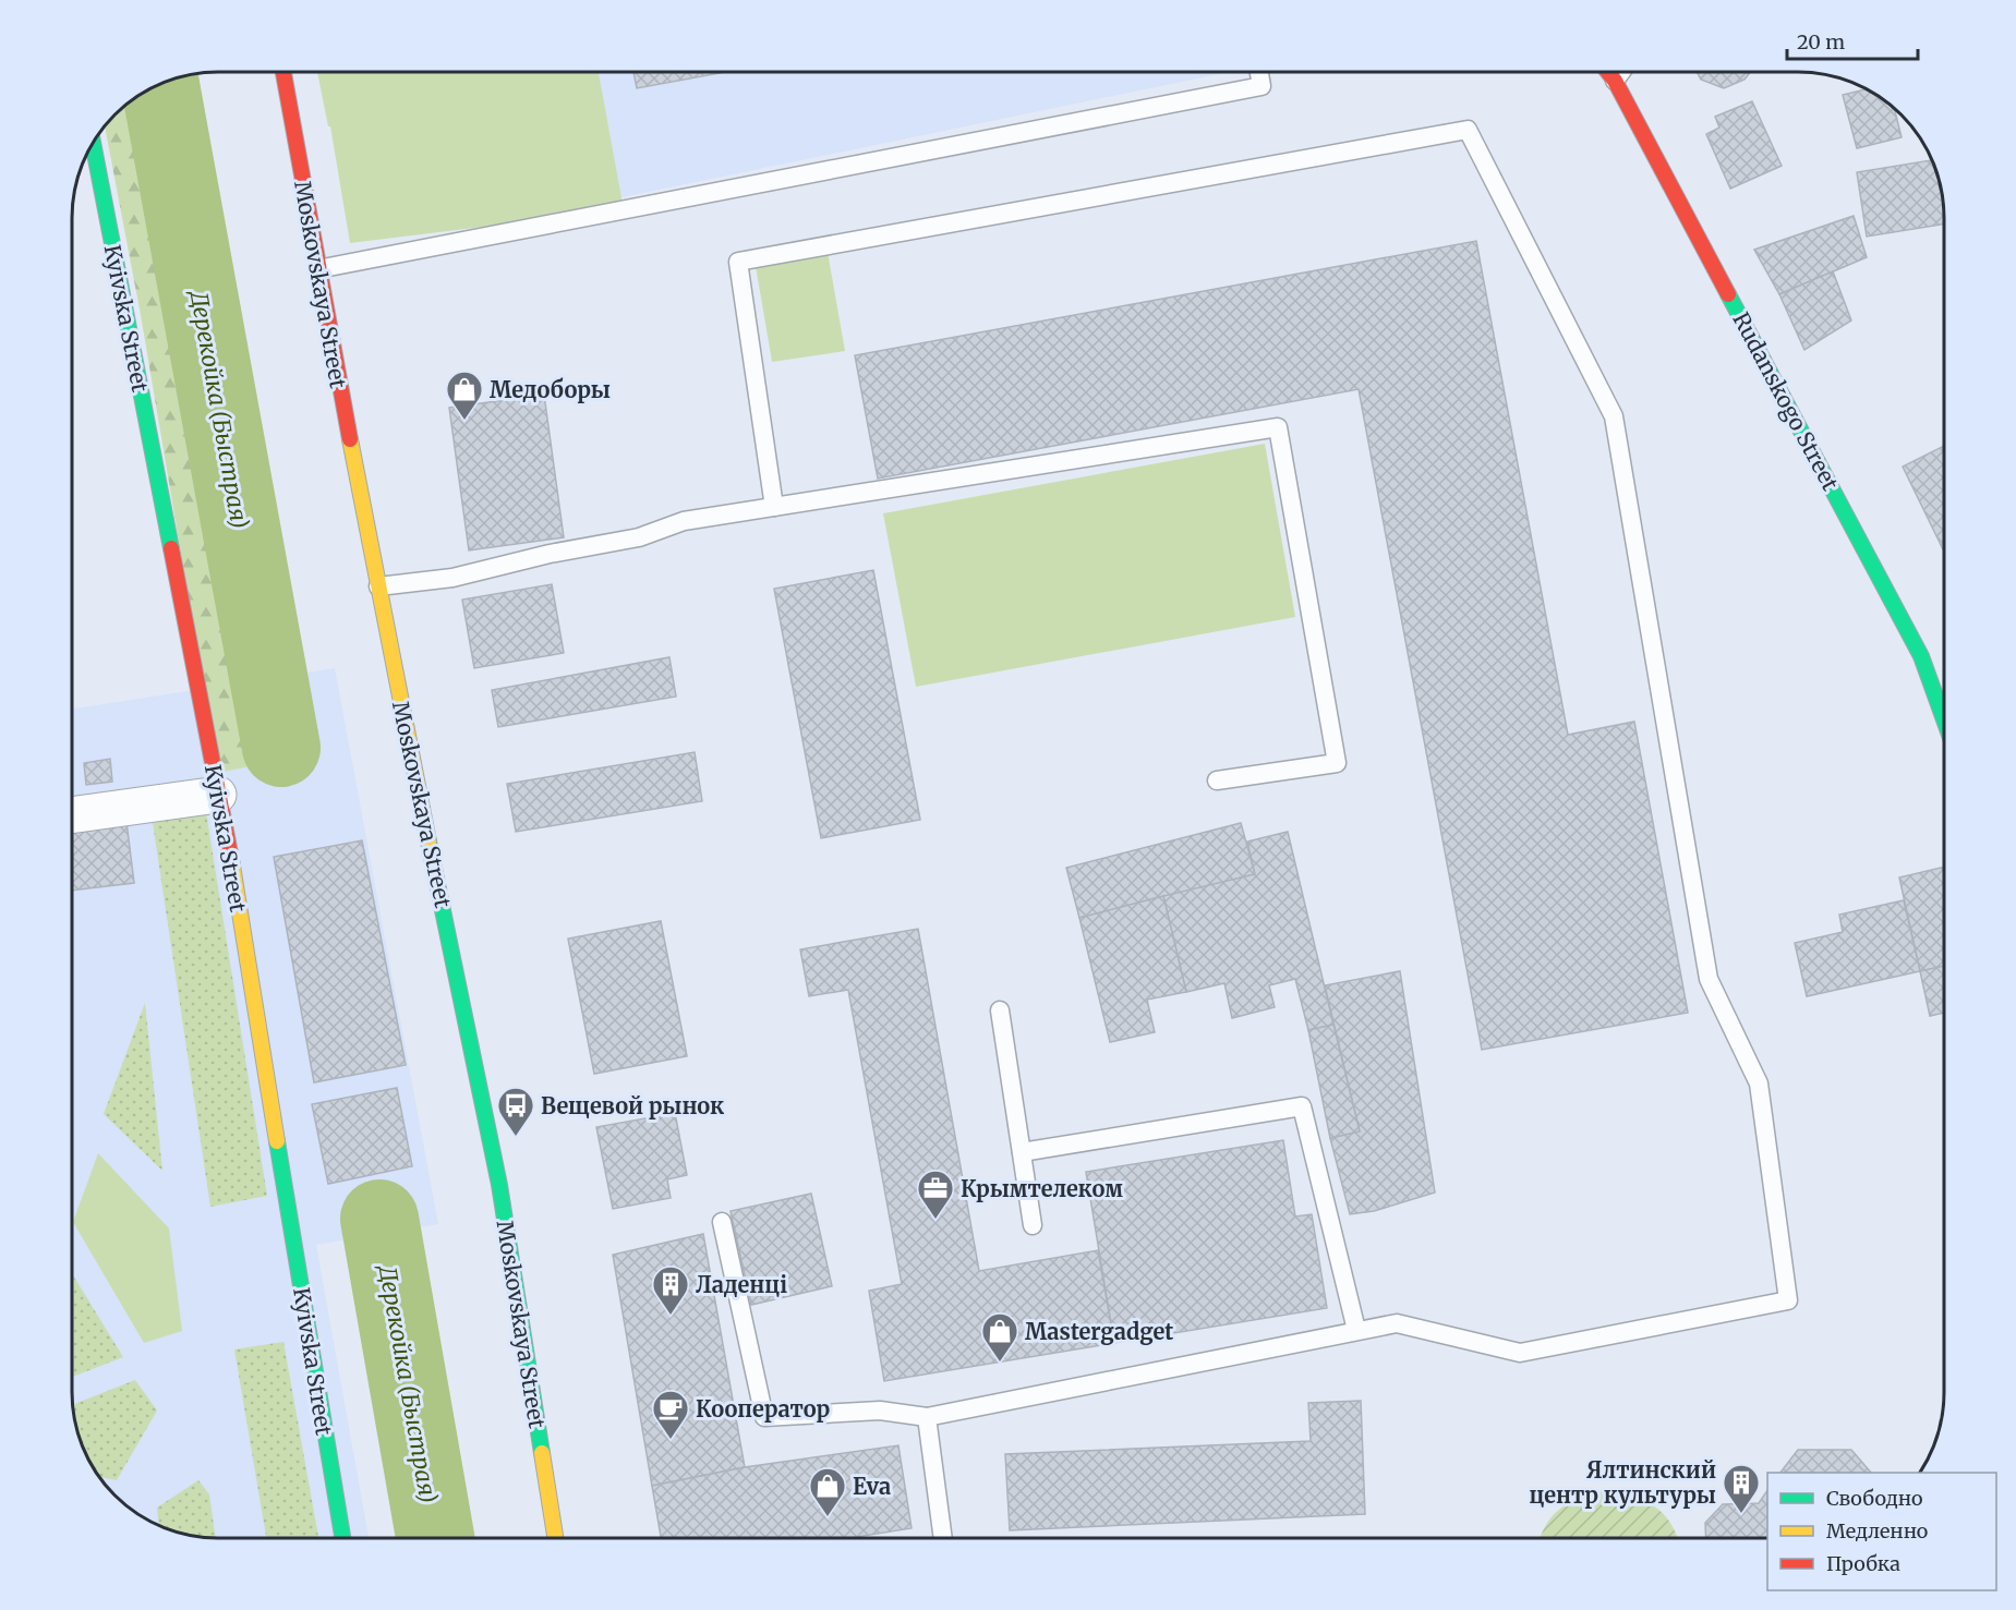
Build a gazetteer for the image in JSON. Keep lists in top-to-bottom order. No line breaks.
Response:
{"streets":{"main road":["Moskovskaya Street","Kyivska Street","Rudanskogo Street"]},"water":["Дерекойка (Быстрая)"],"places":{"shop":["Медоборы","Mastergadget","Eva"],"bus stop":["Вещевой рынок"],"office":["Крымтелеком"],"building":["Ладенці","Ялтинский центр культуры"],"cafe":["Кооператор"]},"legend":["Свободно","Медленно","Пробка"],"scale_bar":"20 m"}
